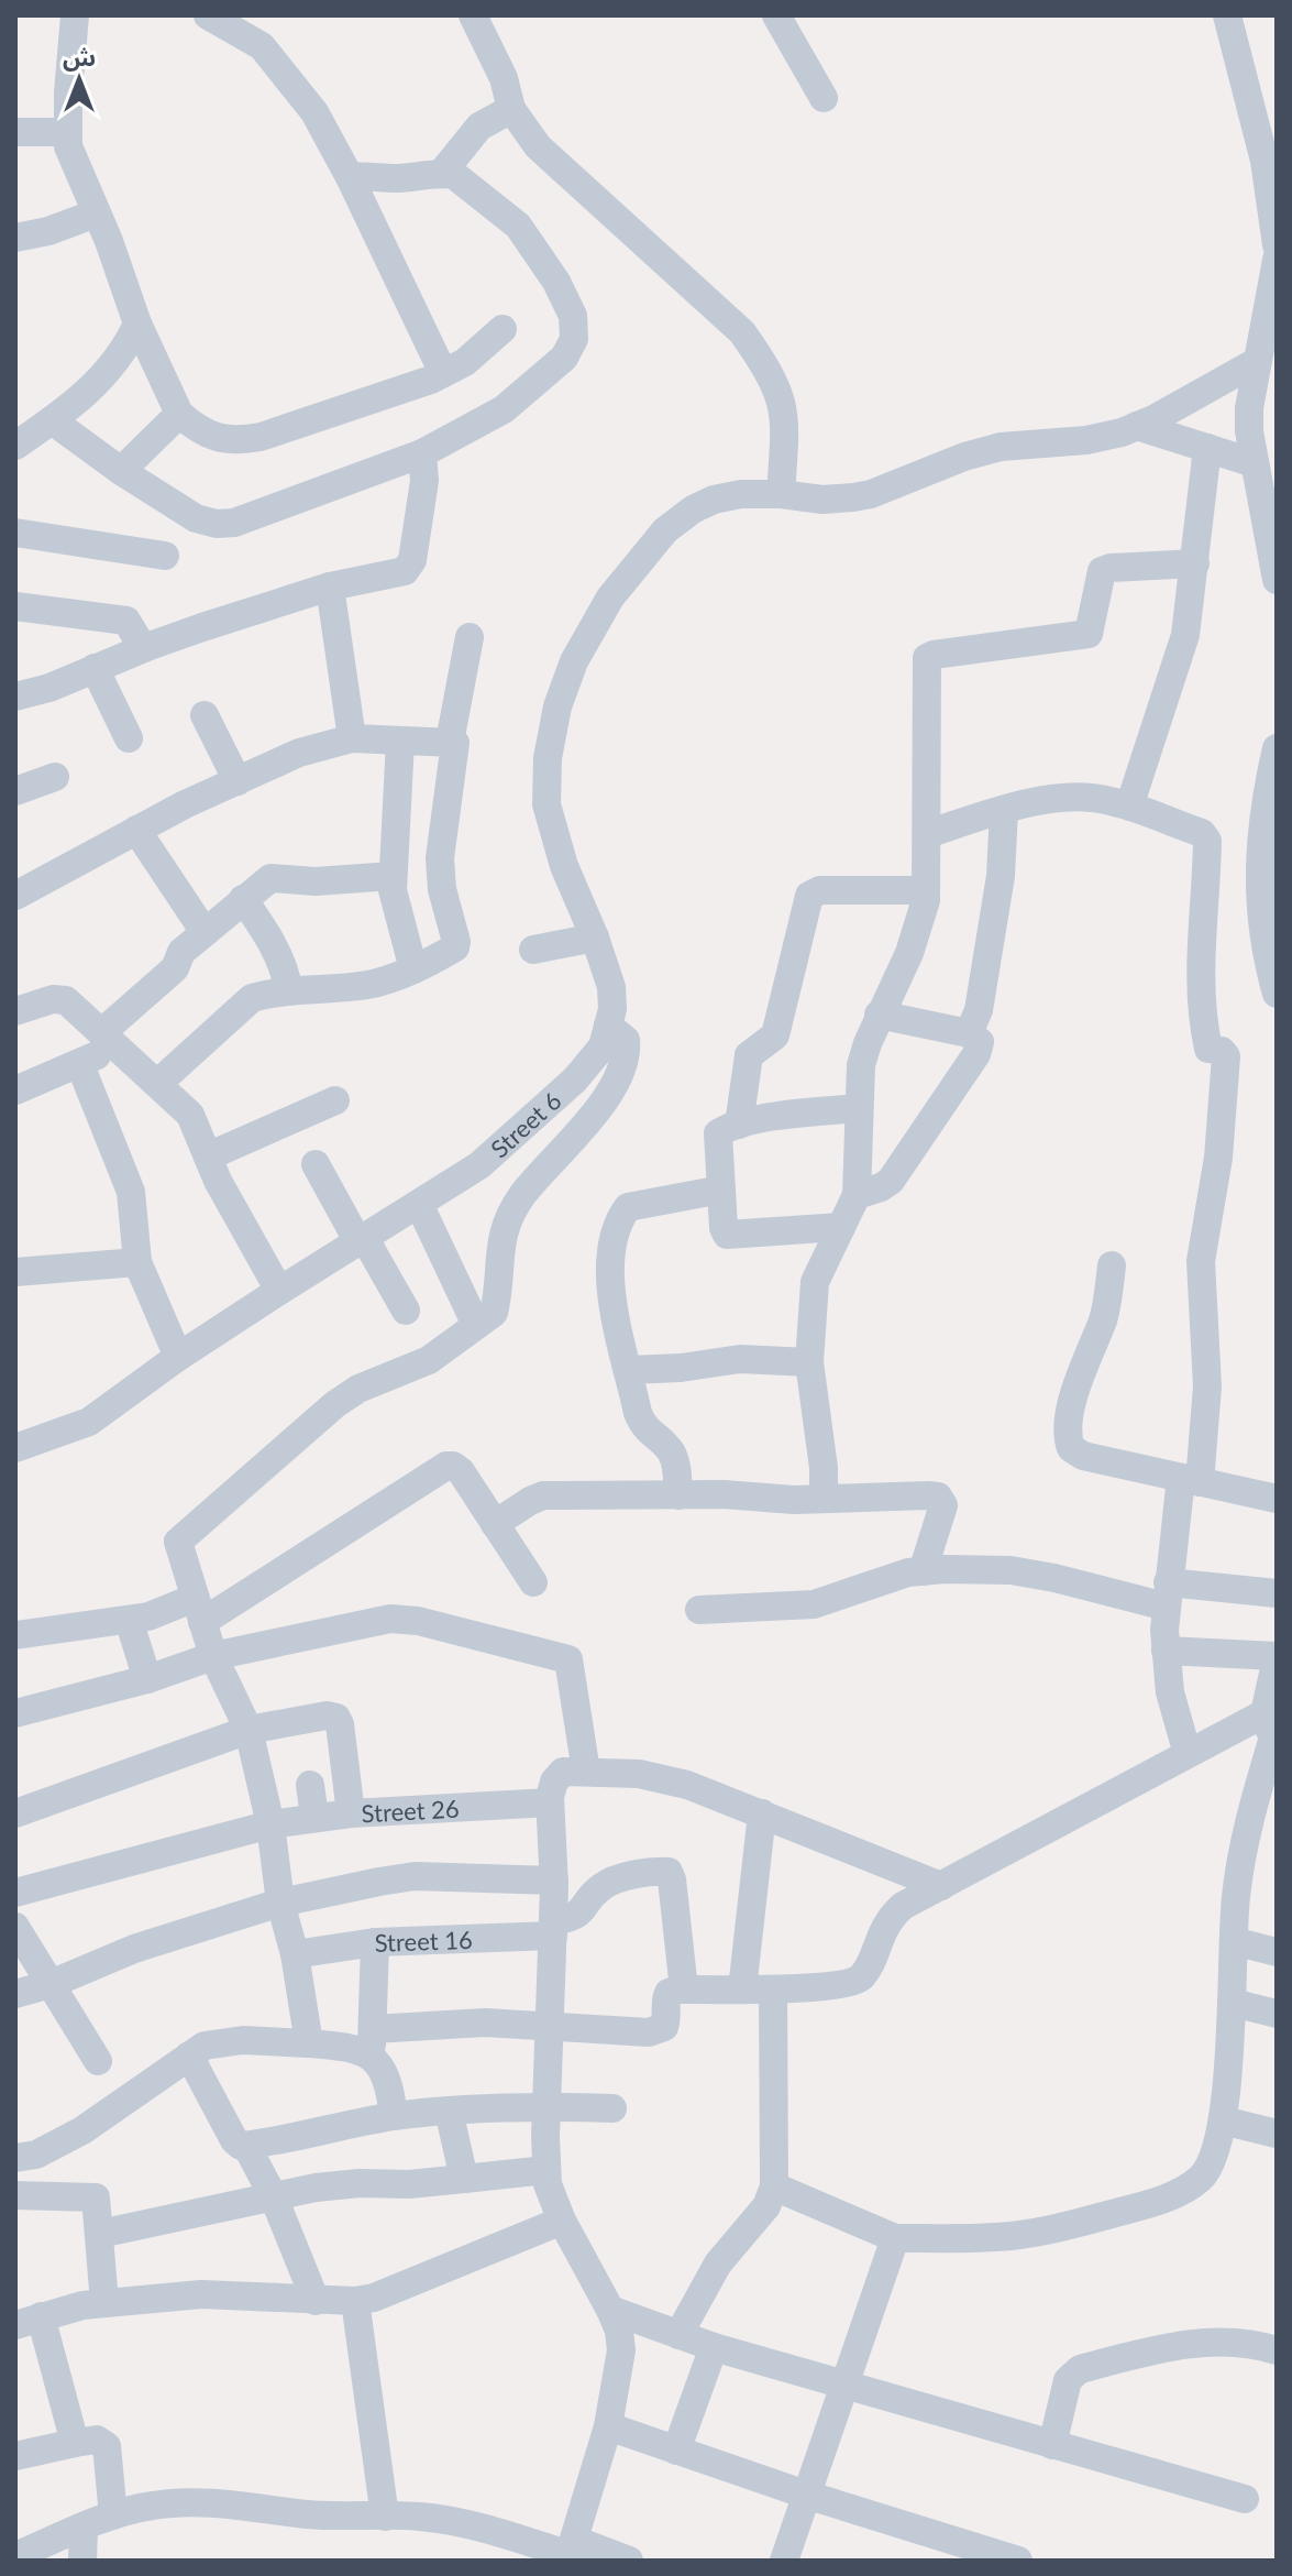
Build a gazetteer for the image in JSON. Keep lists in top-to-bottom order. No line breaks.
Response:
{"streets":{"street":["Street 6","Street 26","Street 16"]},"north":"top"}
